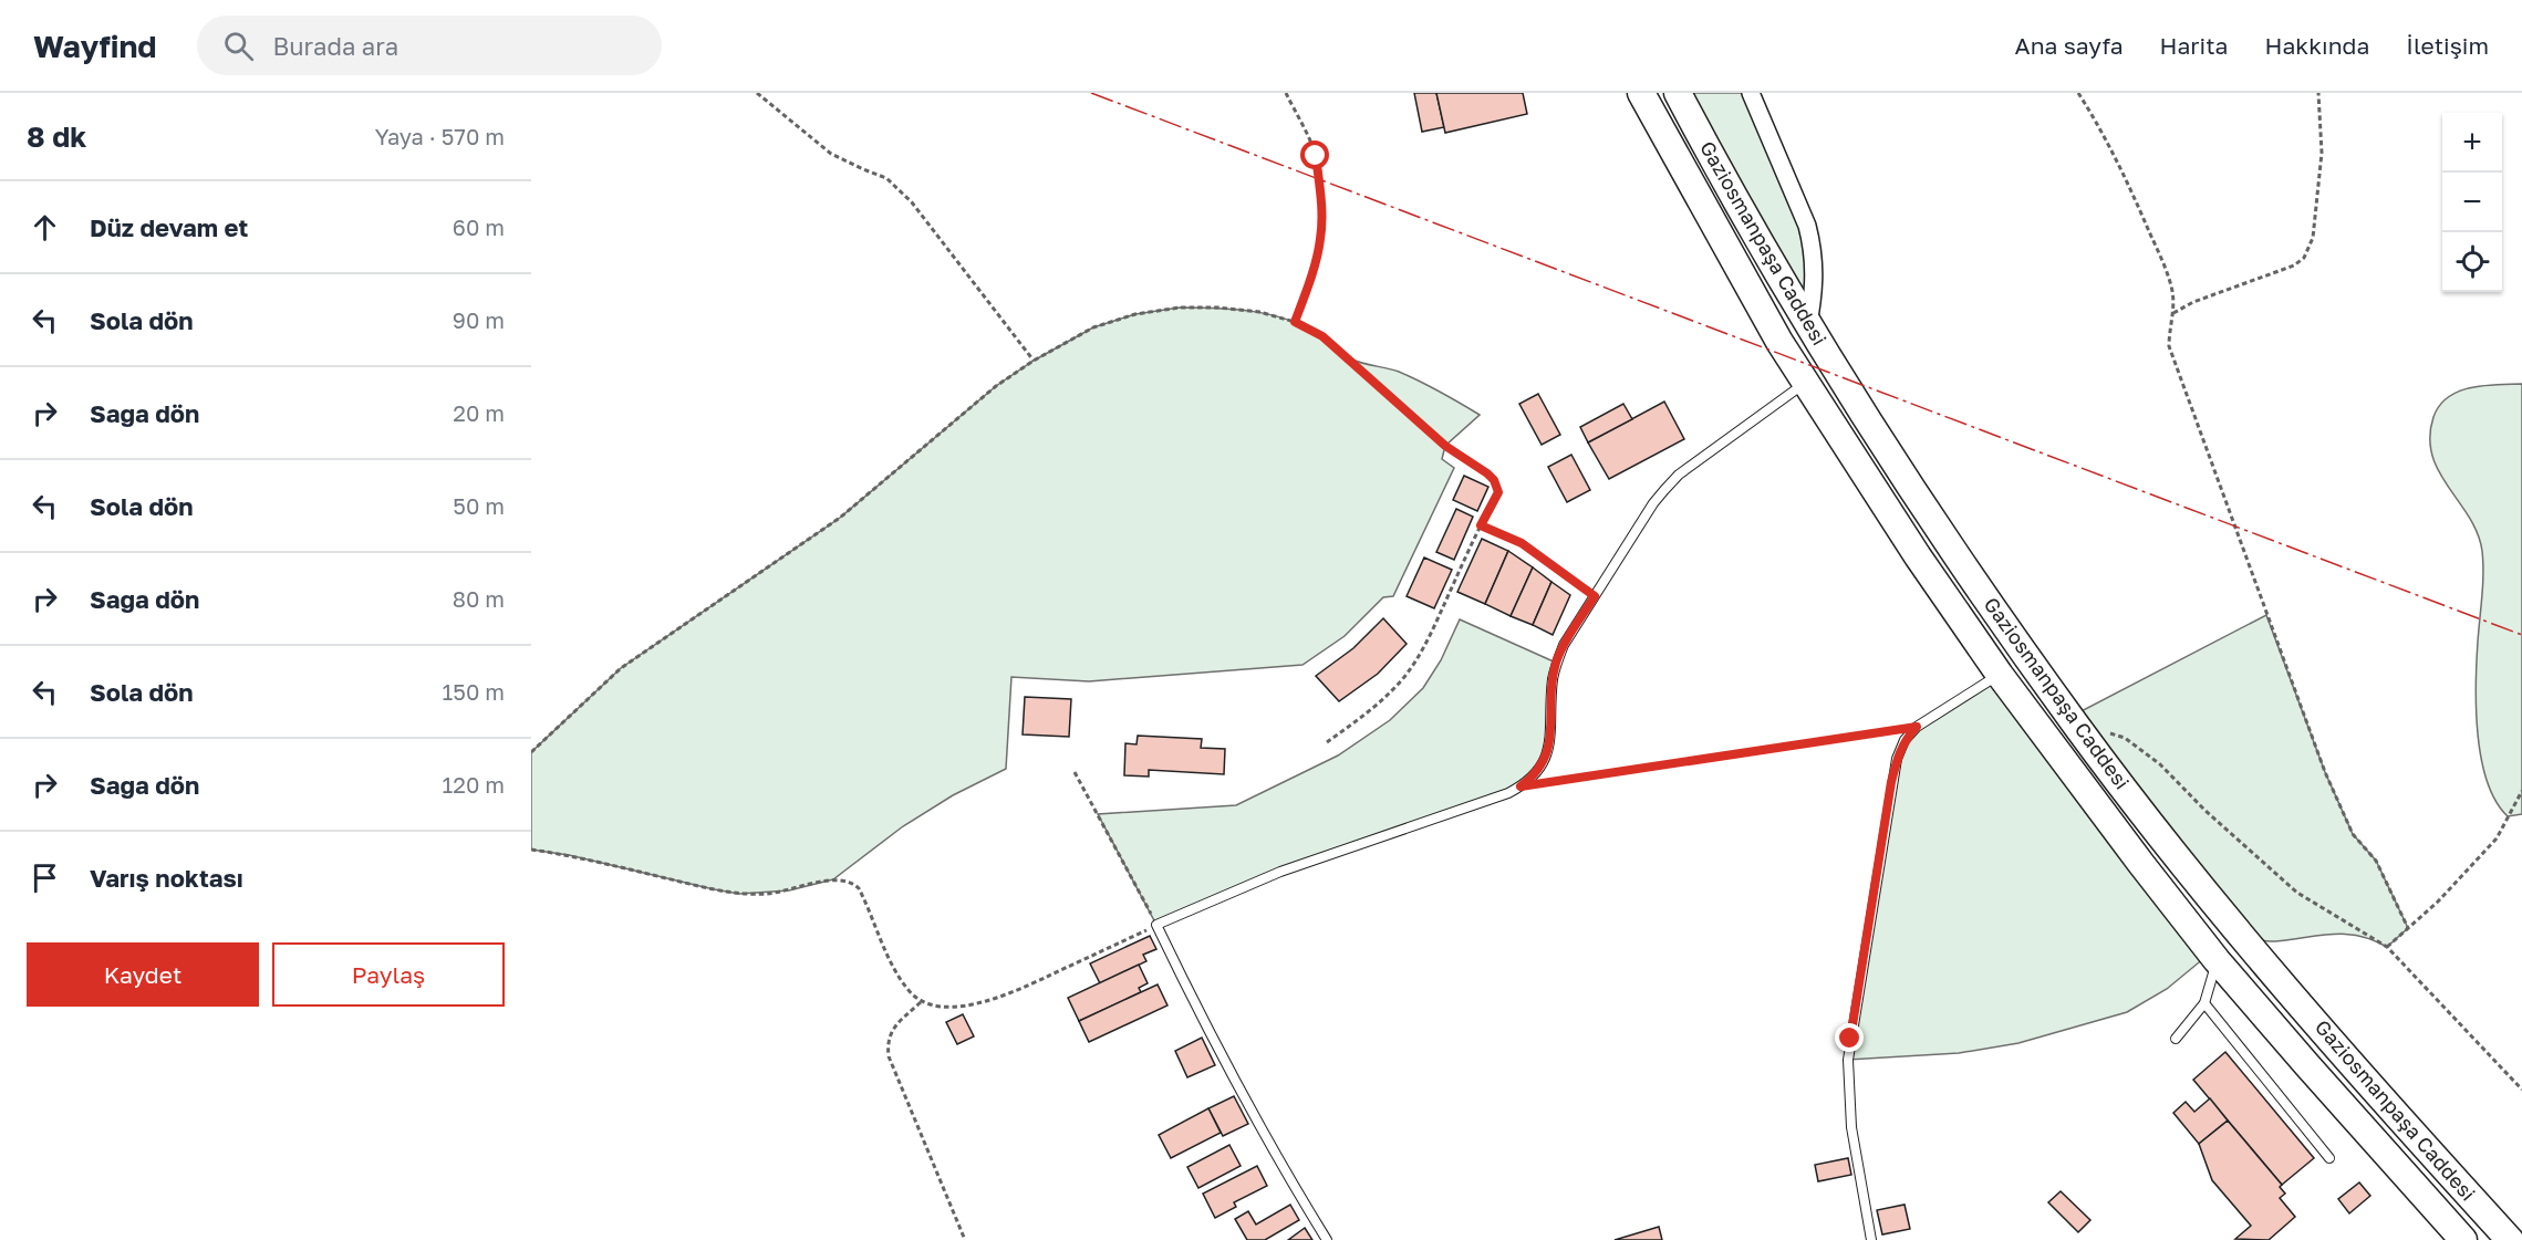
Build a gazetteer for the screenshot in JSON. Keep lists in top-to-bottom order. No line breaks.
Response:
{"streets":{"highway":["Gaziosmanpaşa Caddesi"]},"page":{"header":"Wayfind","search":"Burada ara","nav":["Ana sayfa","Harita","Hakkında","İletişim"],"heading":["8 dk","Yaya · 570 m"],"map_buttons":["+","−"],"list":[["Düz devam et","60 m"],["Sola dön","90 m"],["Sağa dön","20 m"],["Sola dön","50 m"],["Sağa dön","80 m"],["Sola dön","150 m"],["Sağa dön","120 m"],"Varış noktası"],"buttons":["Kaydet","Paylaş"]}}
